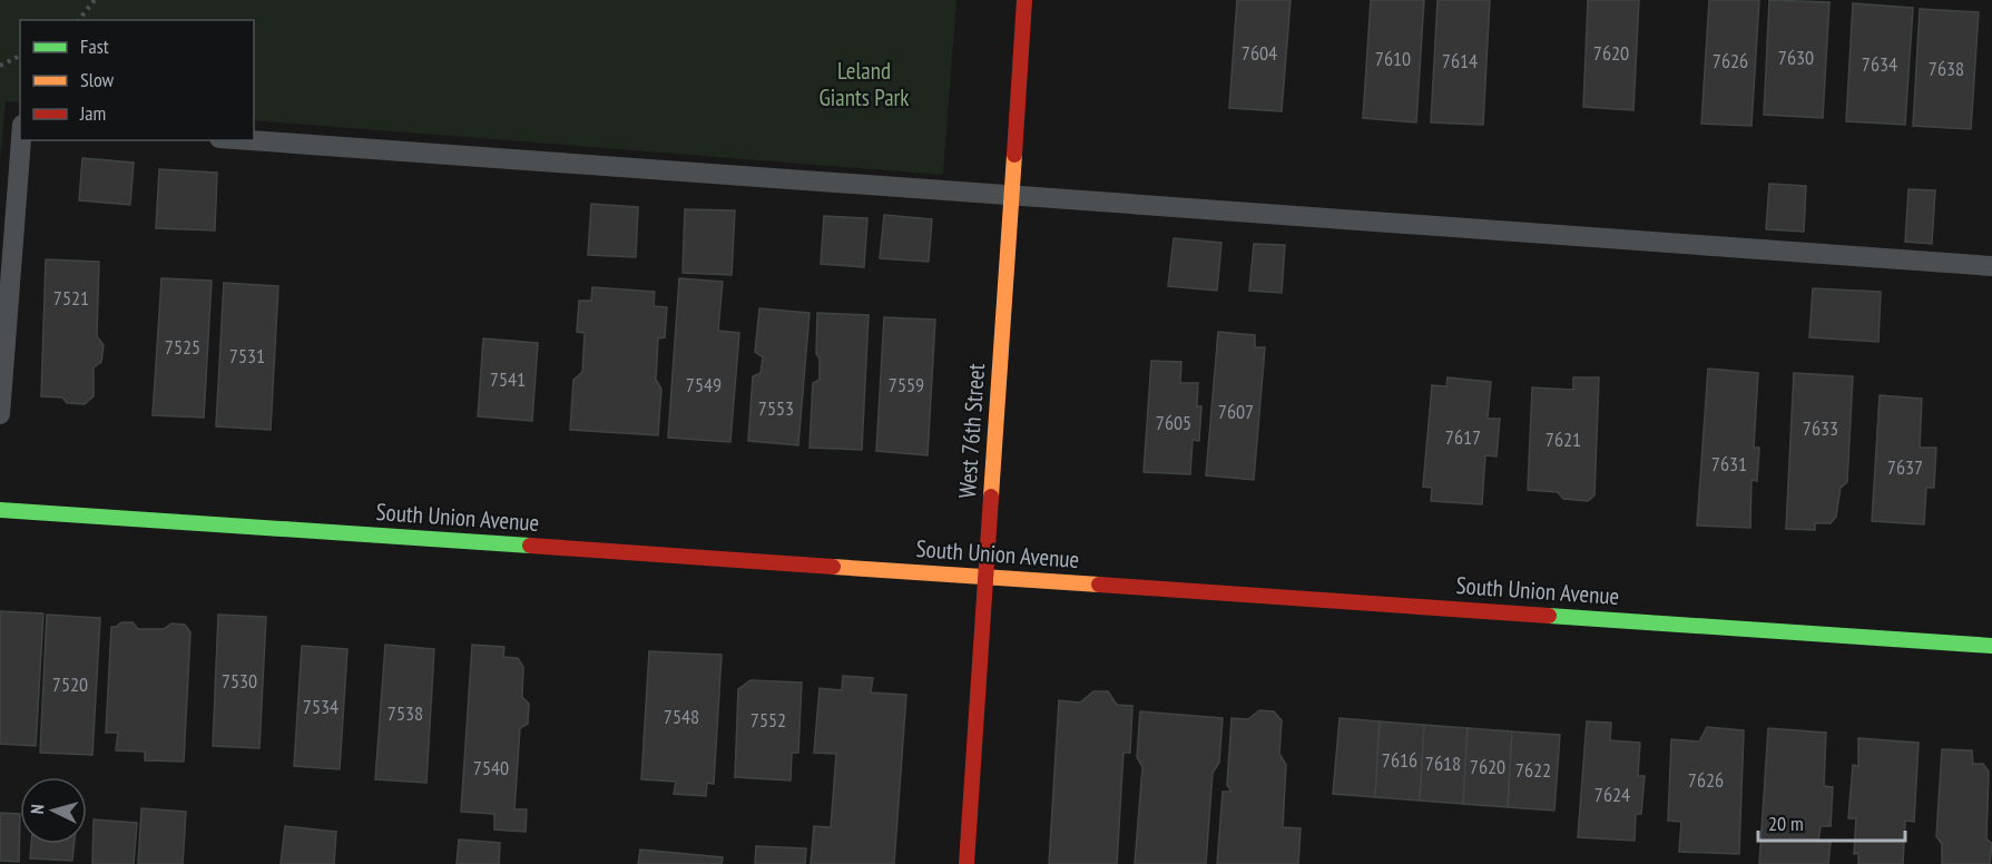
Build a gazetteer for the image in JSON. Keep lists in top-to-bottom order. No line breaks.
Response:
{"streets":{"street":["West 76th Street","South Union Avenue"]},"crossings":[["West 76th Street","South Union Avenue"]],"parks":["Leland Giants Park"],"house_numbers":["7604","7620","7630","7610","7614","7626","7634","7638","7521","7525","7531","7541","7549","7559","7553","7607","7605","7633","7617","7621","7631","7637","7530","7520","7534","7538","7548","7552","7616","7618","7620","7540","7622","7626","7624"],"legend":["Fast","Slow","Jam"],"scale_bar":"20 m","north":"left"}
